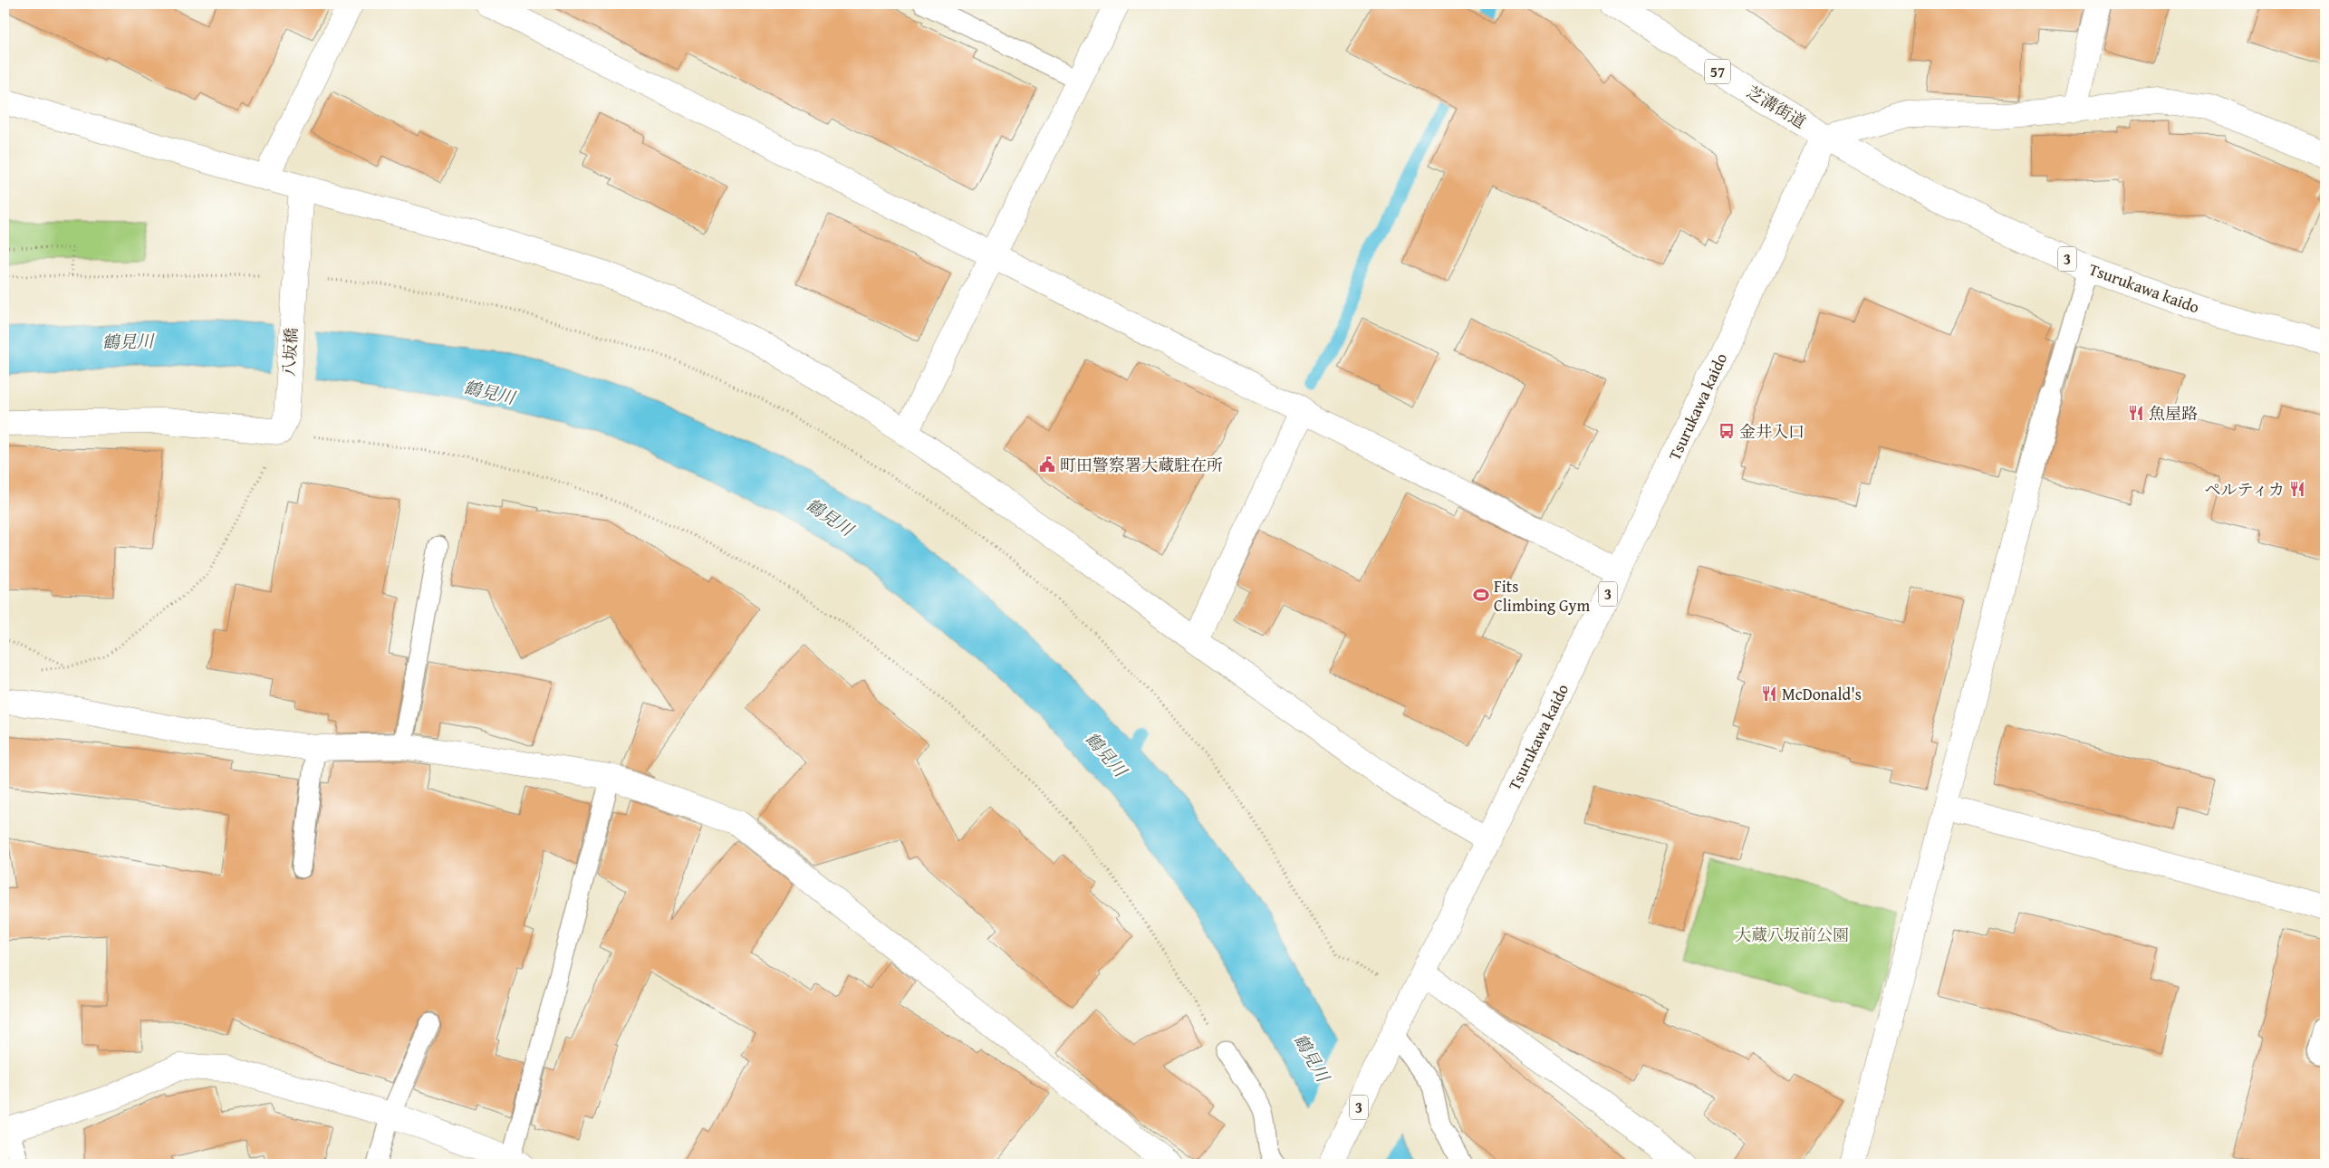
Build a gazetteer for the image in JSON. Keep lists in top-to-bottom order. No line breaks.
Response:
{"streets":{"street":["57","芝溝街道","3","Tsurukawa kaido","八坂橋"]},"crossings":[["芝溝街道","Tsurukawa kaido"]],"water":["鶴見川"],"parks":["大蔵八坂前公園"],"places":{"restaurant":["魚屋路","ペルティカ","McDonald's"],"bus stop":["金井入口"],"public building":["町田警察署大蔵駐在所"],"sports":["Fits Climbing Gym"]}}
